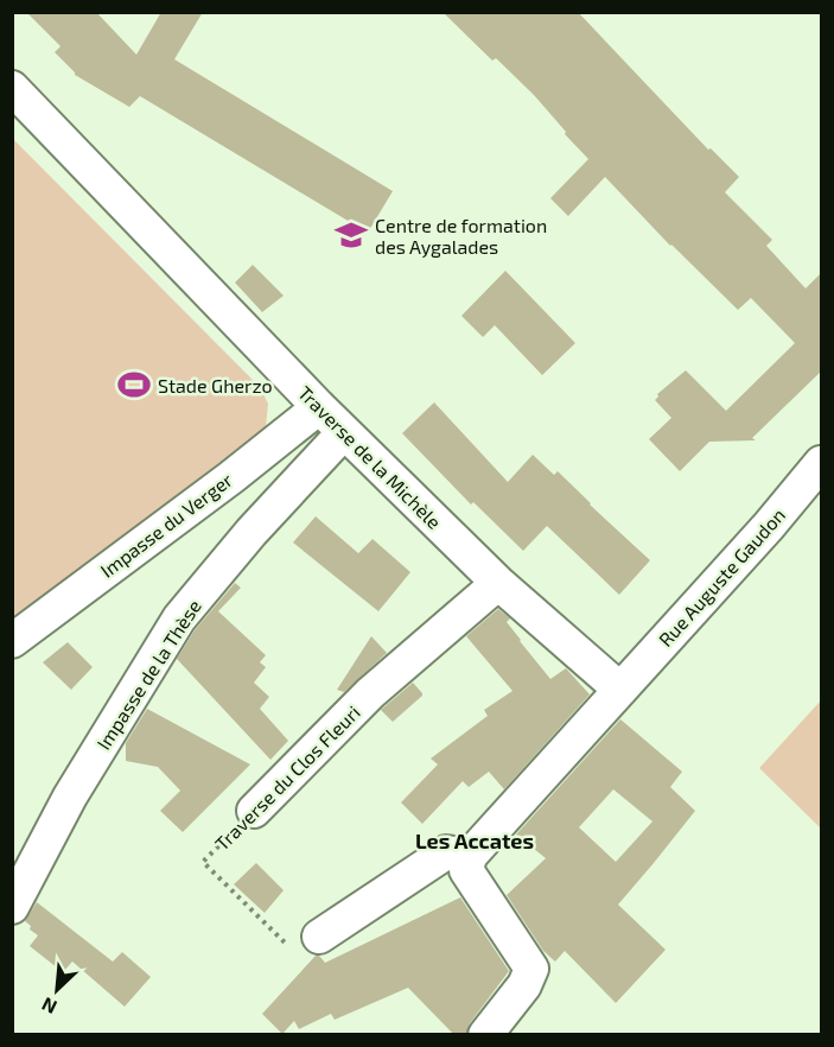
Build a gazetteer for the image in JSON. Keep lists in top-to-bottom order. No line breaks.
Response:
{"streets":{"street":["Traverse de la Michèle","Impasse du Verger","Rue Auguste Gaudon","Impasse de la Thèse","Traverse du Clos Fleuri"]},"crossings":[["Traverse de la Michèle","Impasse du Verger"],["Traverse de la Michèle","Rue Auguste Gaudon"],["Traverse de la Michèle","Impasse de la Thèse"],["Traverse de la Michèle","Traverse du Clos Fleuri"]],"districts":["Les Accates"],"places":{"school or university":["Centre de formation des Aygalades"],"sports":["Stade Gherzo"]},"north":"bottom left"}
